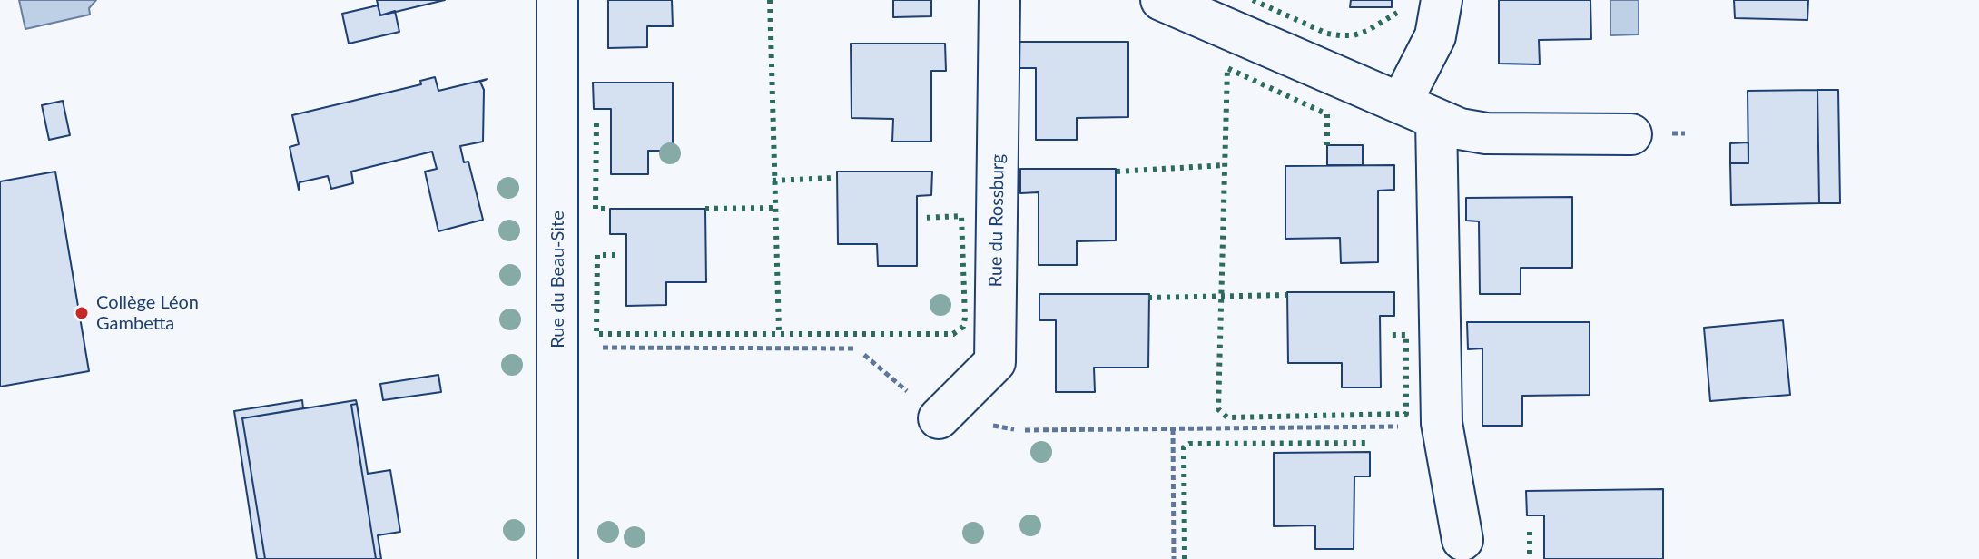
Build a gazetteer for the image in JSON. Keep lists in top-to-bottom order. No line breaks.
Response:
{"streets":{"street":["Rue du Rossburg","Rue du Beau-Site"]},"places":["Collège Léon Gambetta"]}
